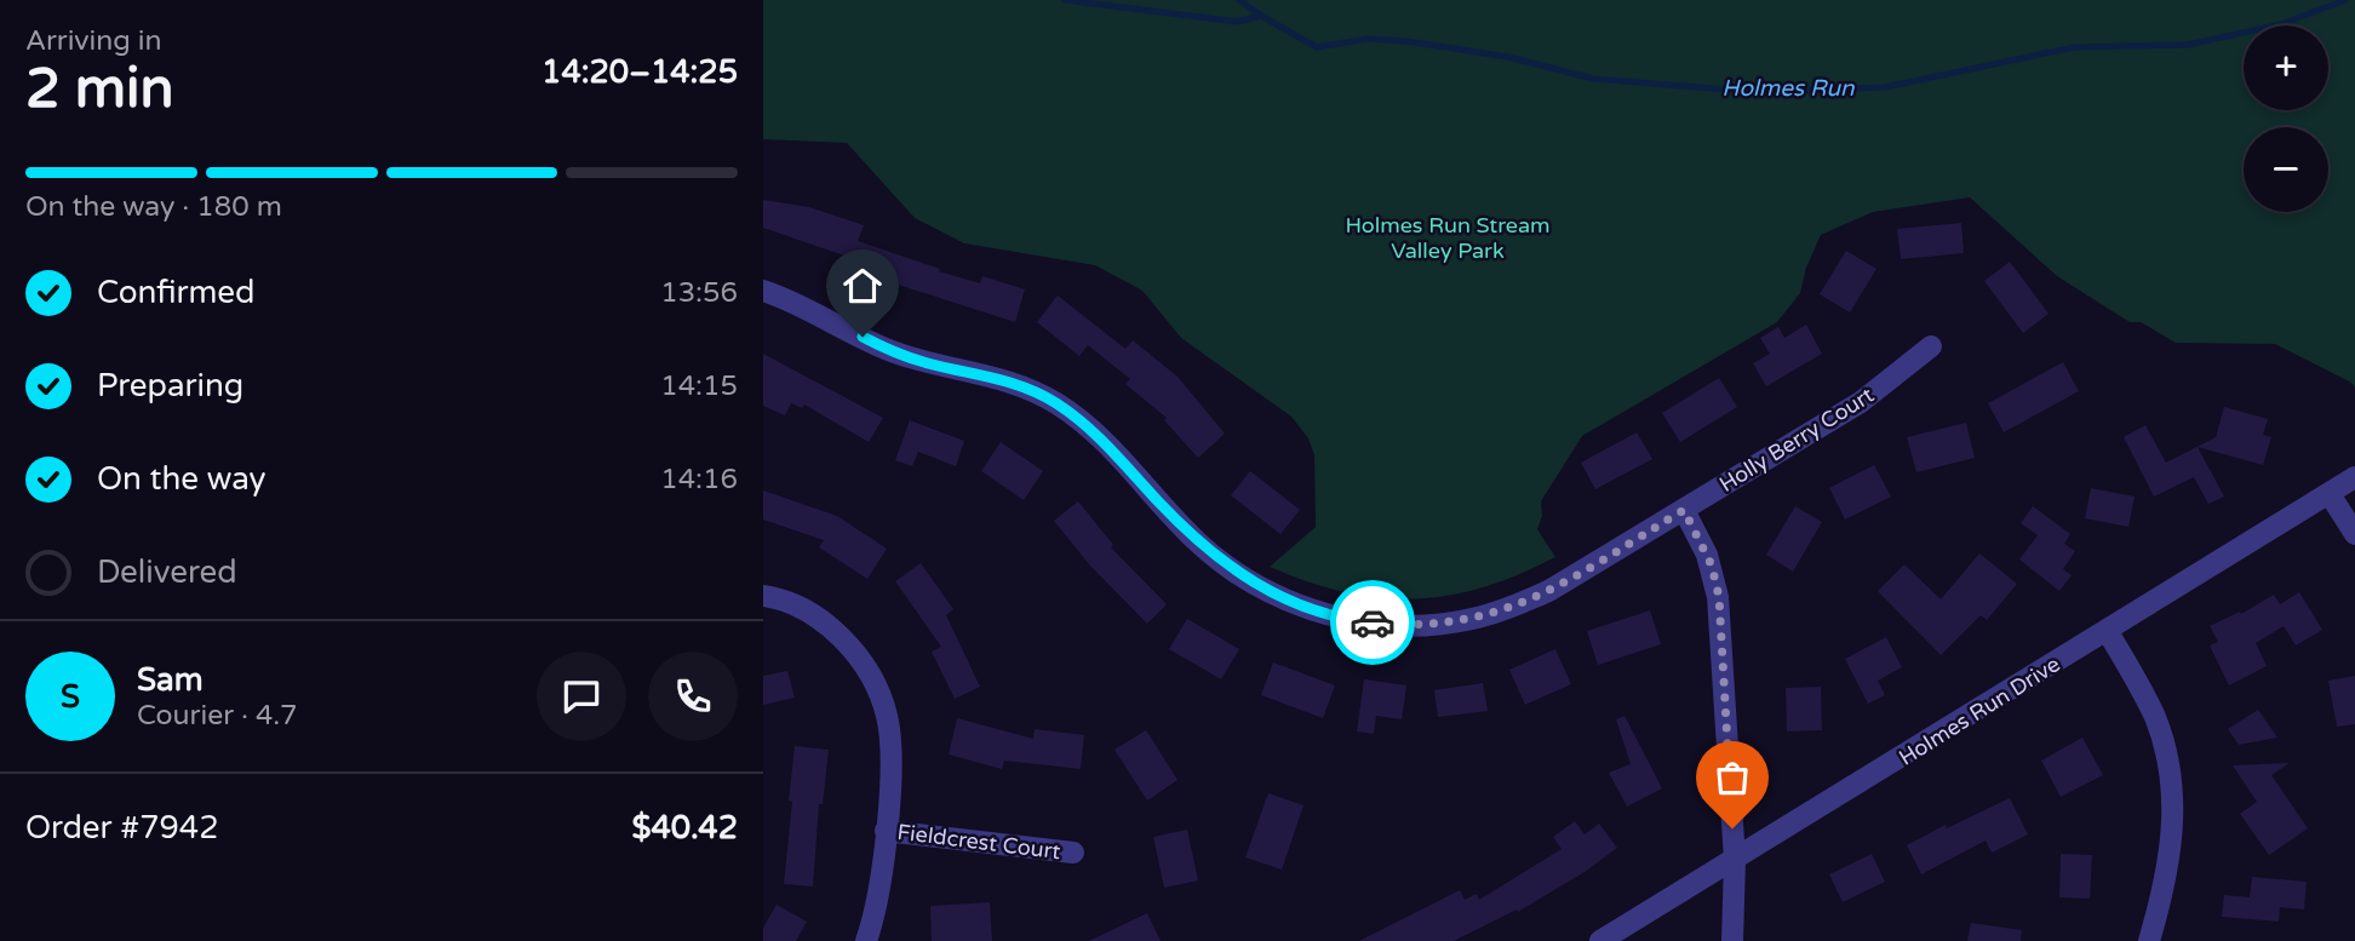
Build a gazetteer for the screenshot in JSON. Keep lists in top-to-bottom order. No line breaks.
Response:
{"streets":{"street":["Holly Berry Court","Holmes Run Drive","Fieldcrest Court"]},"water":["Holmes Run"],"parks":["Holmes Run Stream Valley Park"],"page":{"heading":["2 min","Arriving in","14:20–14:25"],"panel":["Sam","Courier · 4.7","Order #7942","$40.42"],"map_buttons":["+","−"],"bar":"On the way · 180 m","list":[["Confirmed","13:56"],["Preparing","14:15"],["On the way","14:16"],"Delivered"],"round":"S"}}
